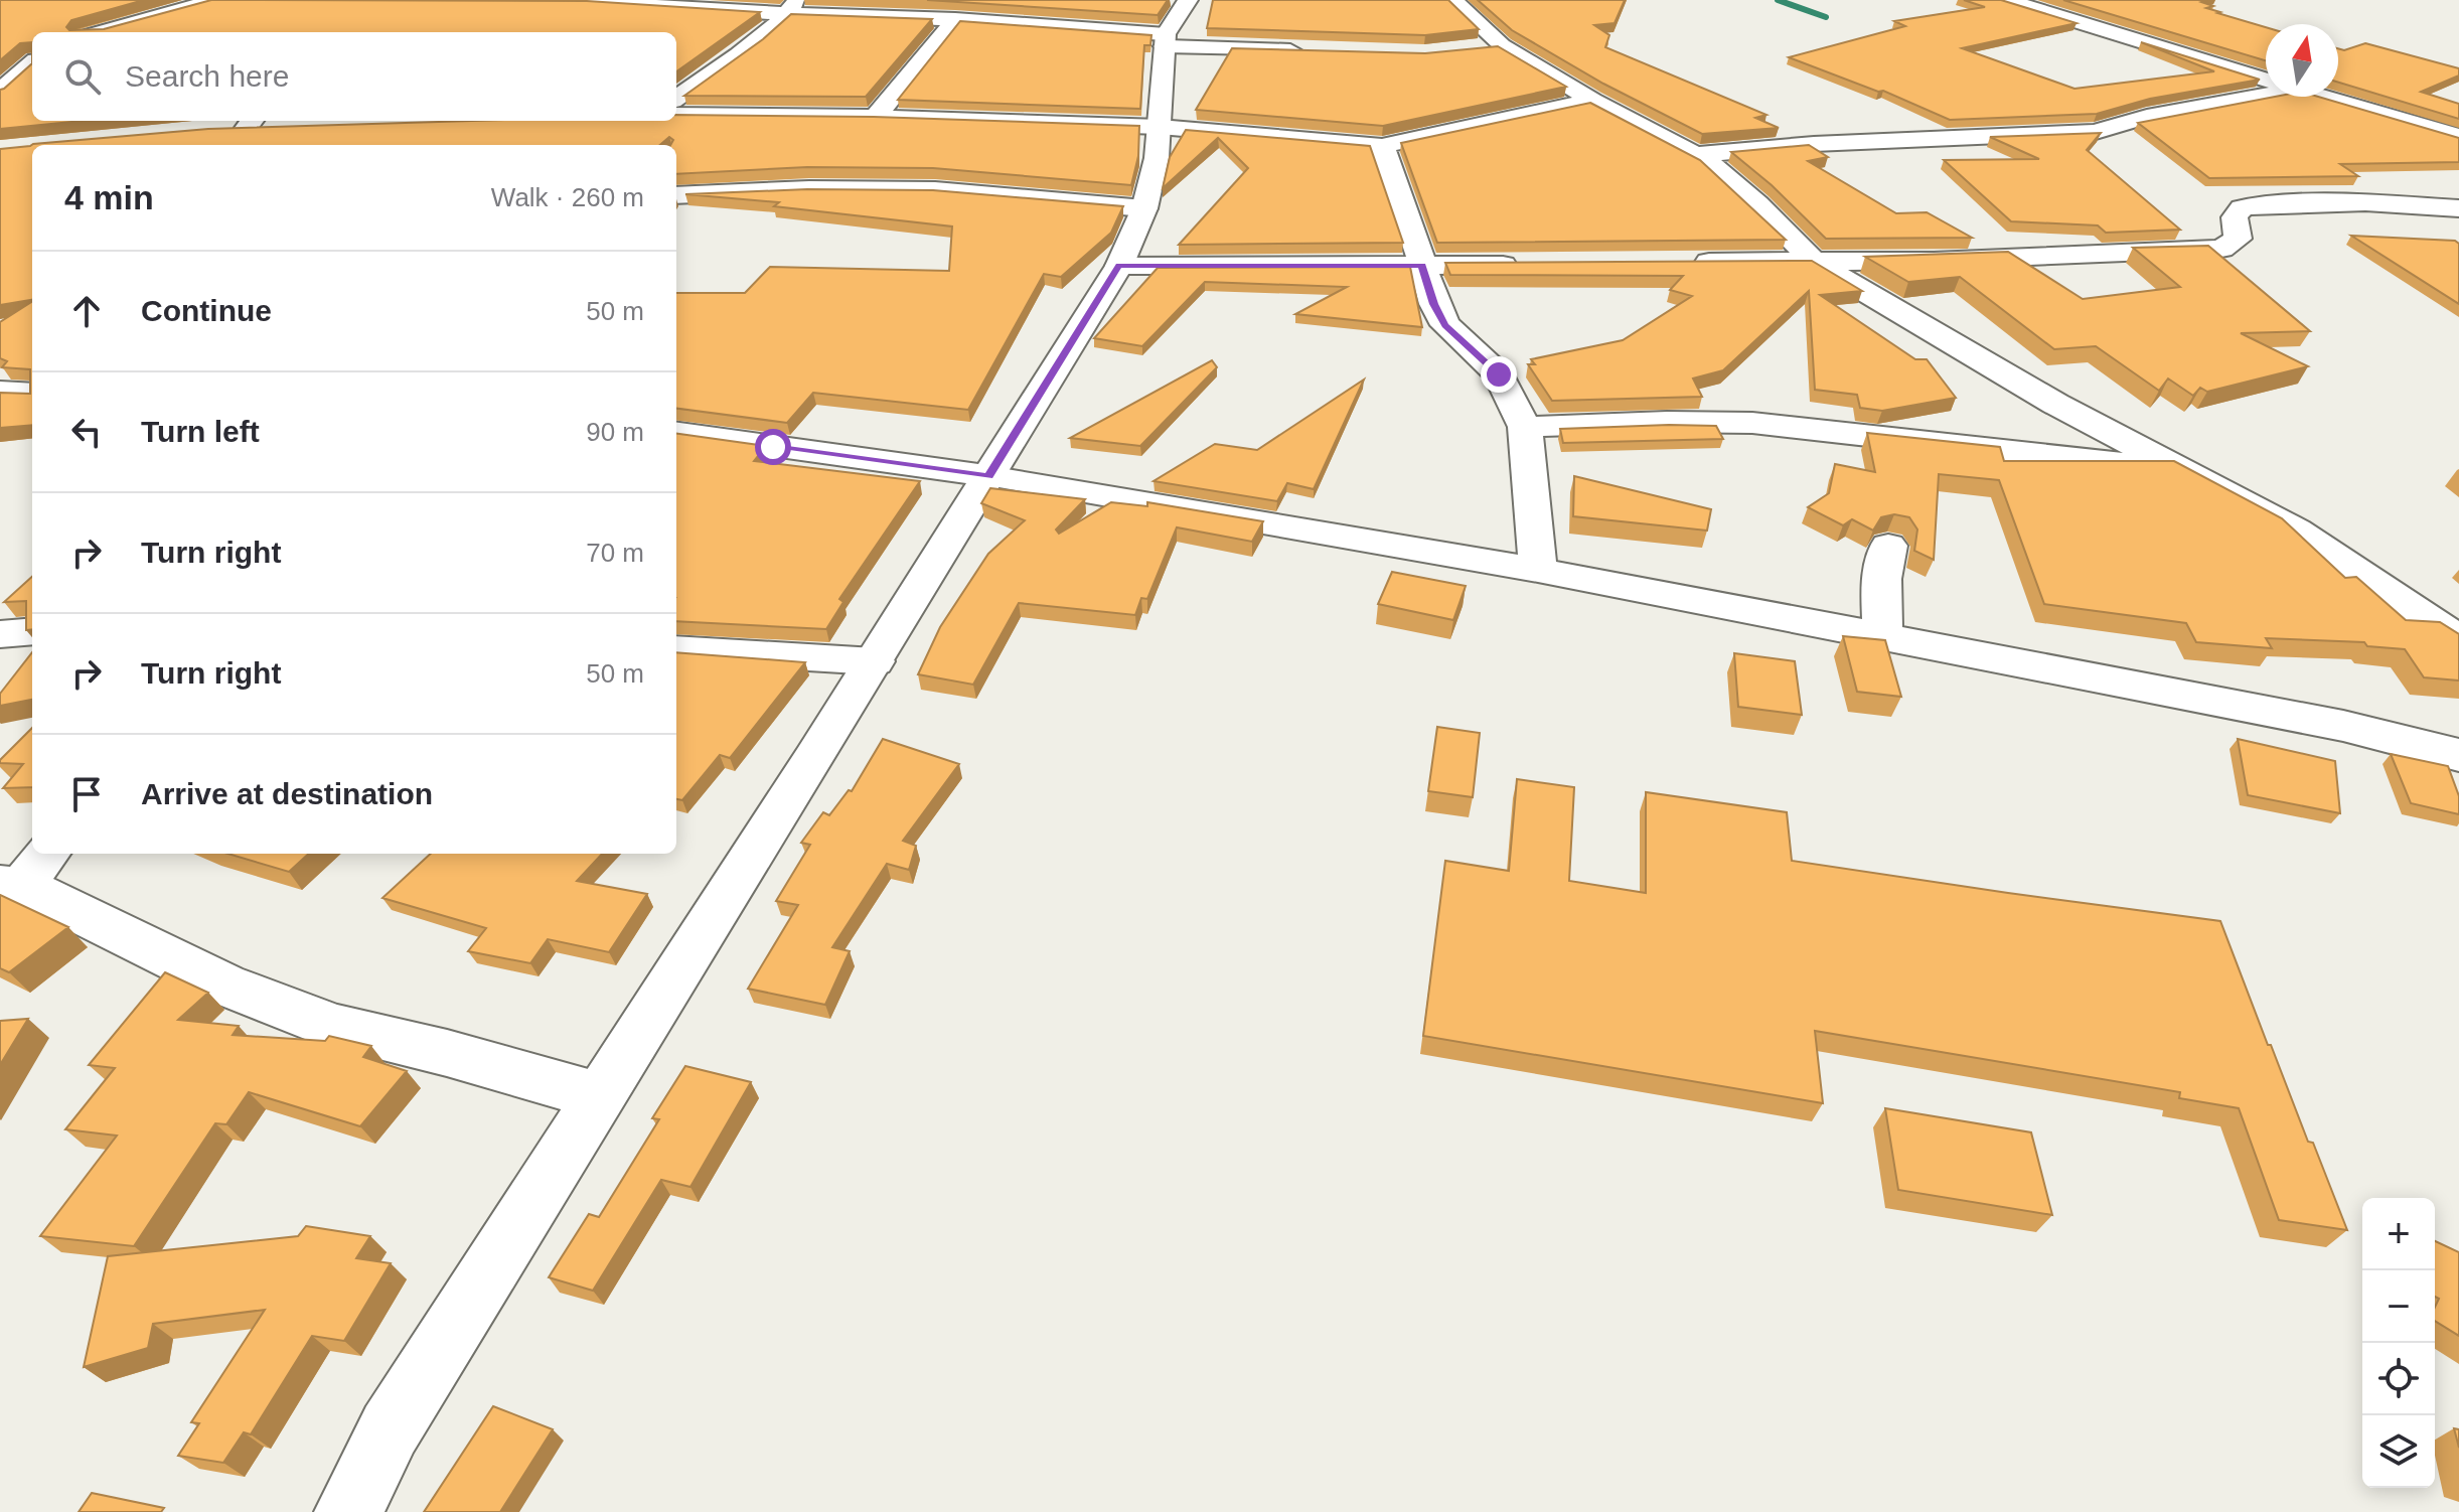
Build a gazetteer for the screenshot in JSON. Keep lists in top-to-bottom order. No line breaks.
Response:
{"north":"top","page":{"search":"Search here","heading":["4 min","Walk · 260 m"],"list":[["Continue","50 m"],["Turn left","90 m"],["Turn right","70 m"],["Turn right","50 m"],"Arrive at destination"],"map_buttons":["+","−"]}}
